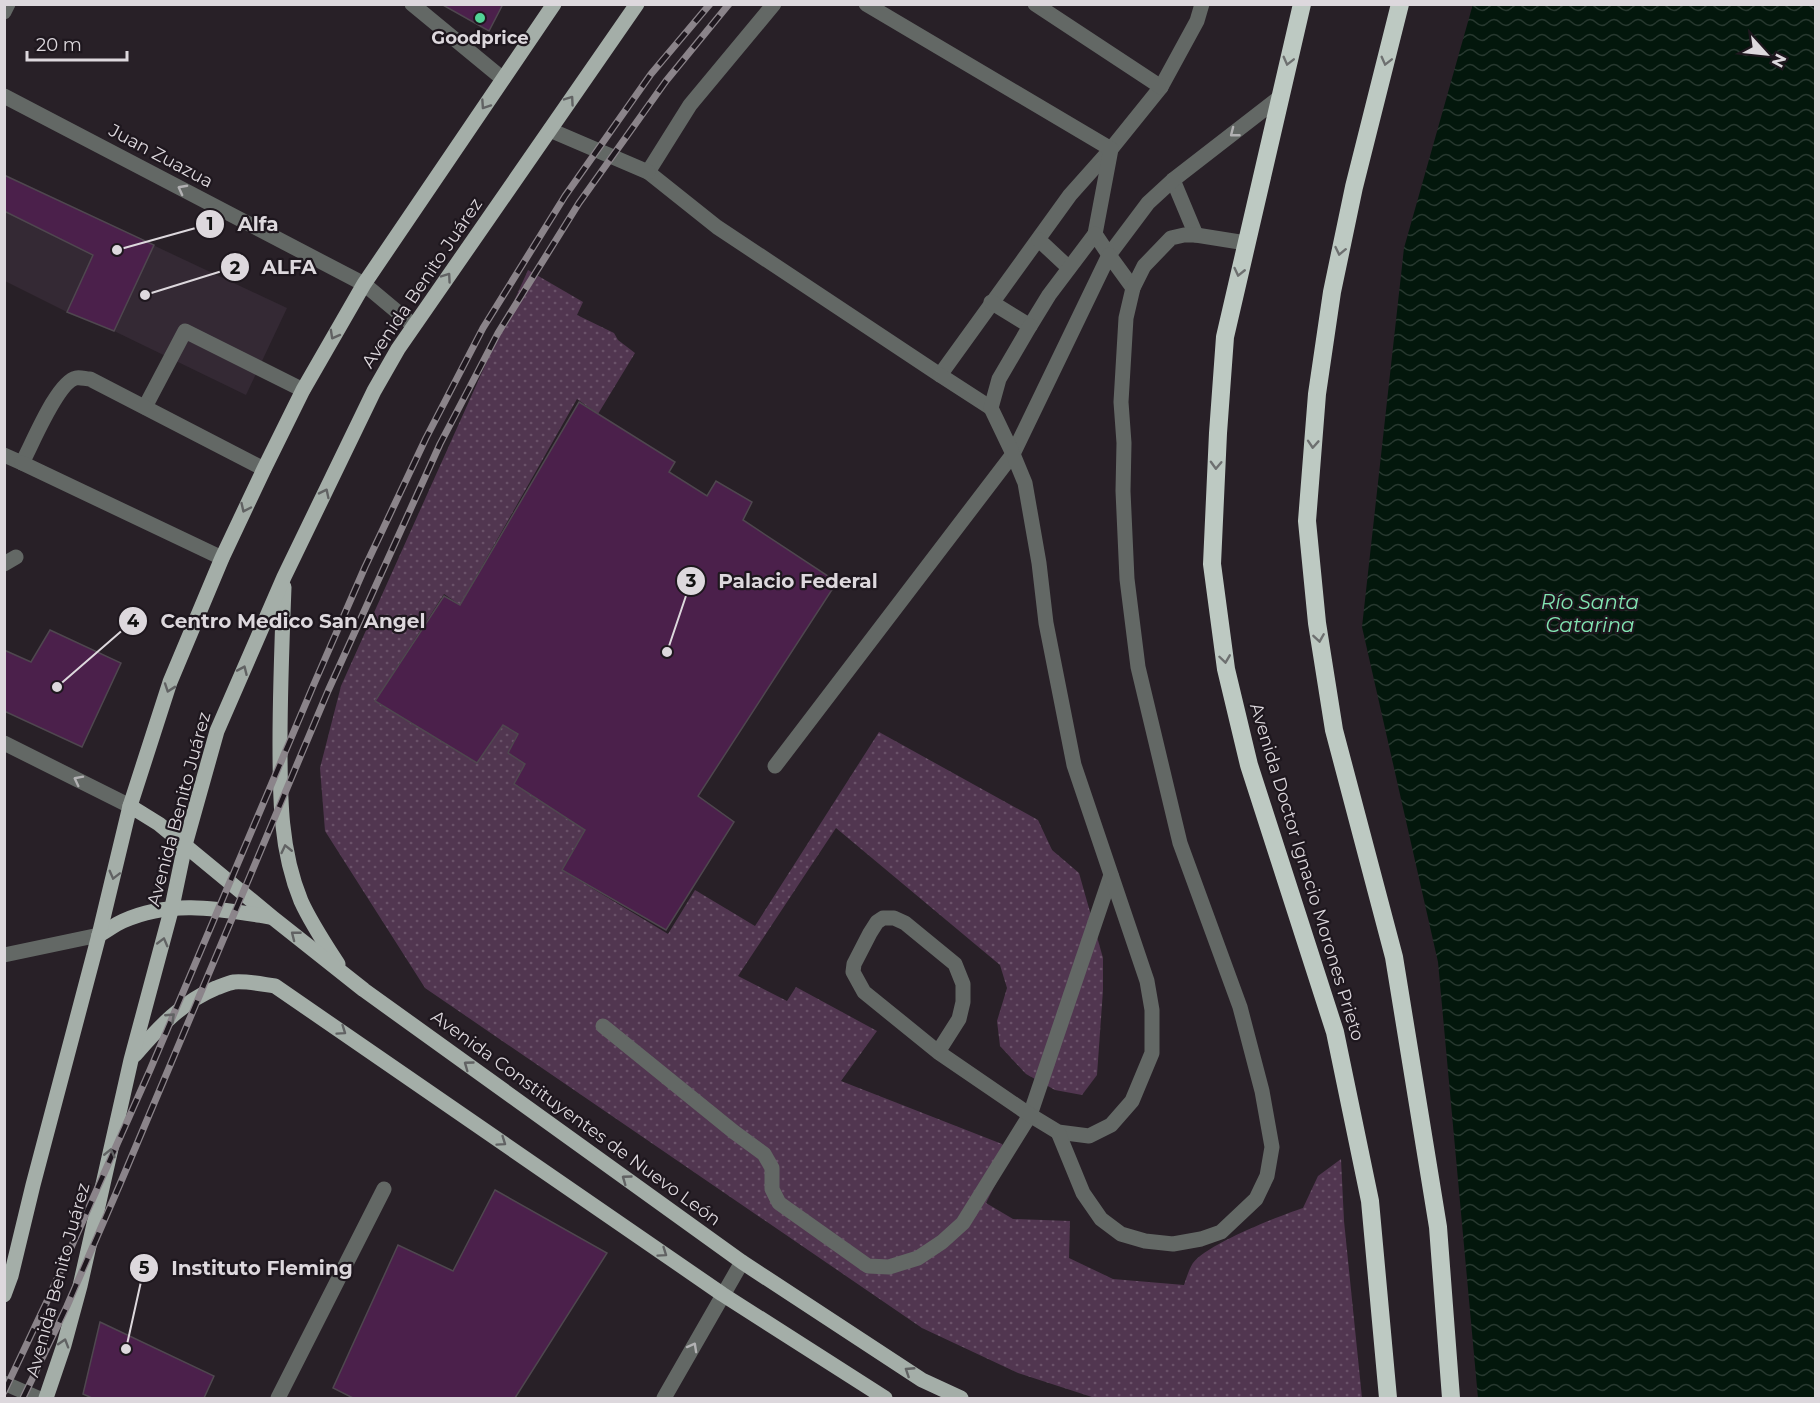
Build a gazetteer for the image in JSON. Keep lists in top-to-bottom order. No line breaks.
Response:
{"streets":{"highway":["Avenida Doctor Ignacio Morones Prieto"],"main road":["Avenida Benito Juárez","Avenida Constituyentes de Nuevo León"],"street":["Juan Zuazua"]},"crossings":[["Juan Zuazua","Avenida Benito Juárez"],["Avenida Benito Juárez","Avenida Constituyentes de Nuevo León"]],"one_way":["Juan Zuazua","Avenida Constituyentes de Nuevo León"],"water":["Río Santa Catarina"],"places":["Goodprice","Alfa","ALFA","Palacio Federal","Centro Medico San Angel","Instituto Fleming"],"scale_bar":"20 m","north":"bottom right"}
